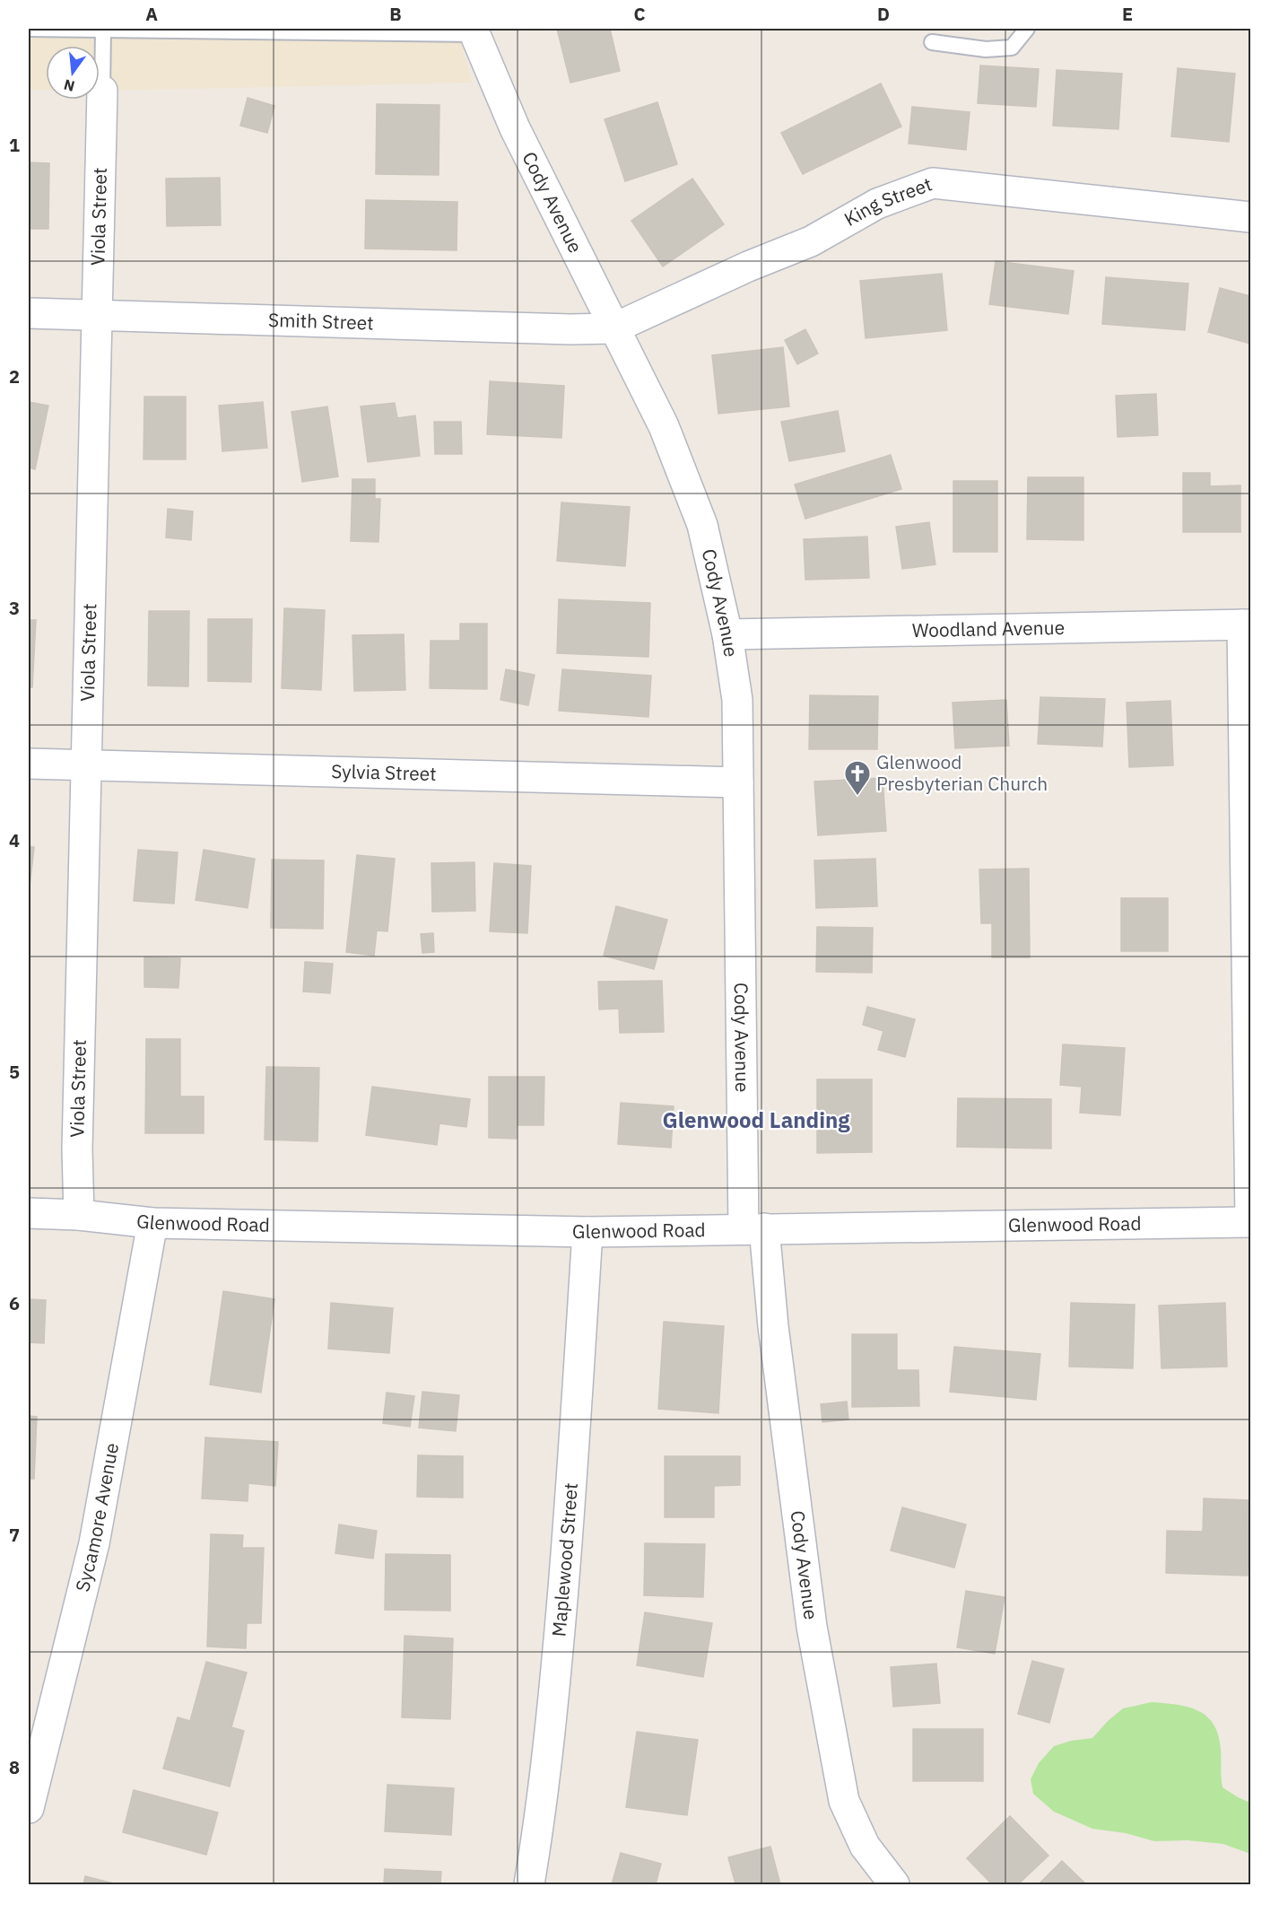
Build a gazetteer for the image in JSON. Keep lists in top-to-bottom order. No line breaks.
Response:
{"streets":{"street":["Cody Avenue","King Street","Viola Street","Smith Street","Woodland Avenue","Sylvia Street","Glenwood Road","Sycamore Avenue","Maplewood Street"]},"crossings":[["Cody Avenue","King Street"],["Cody Avenue","Smith Street"],["Cody Avenue","Woodland Avenue"],["Cody Avenue","Sylvia Street"],["Cody Avenue","Glenwood Road"],["King Street","Smith Street"],["Viola Street","Smith Street"],["Viola Street","Sylvia Street"],["Viola Street","Glenwood Road"],["Glenwood Road","Sycamore Avenue"],["Glenwood Road","Maplewood Street"]],"districts":["Glenwood Landing"],"places":{"church":["Glenwood Presbyterian Church"]},"north":"bottom","grid":{"columns":["A","B","C","D","E"],"rows":["1","2","3","4","5","6","7","8"]}}
